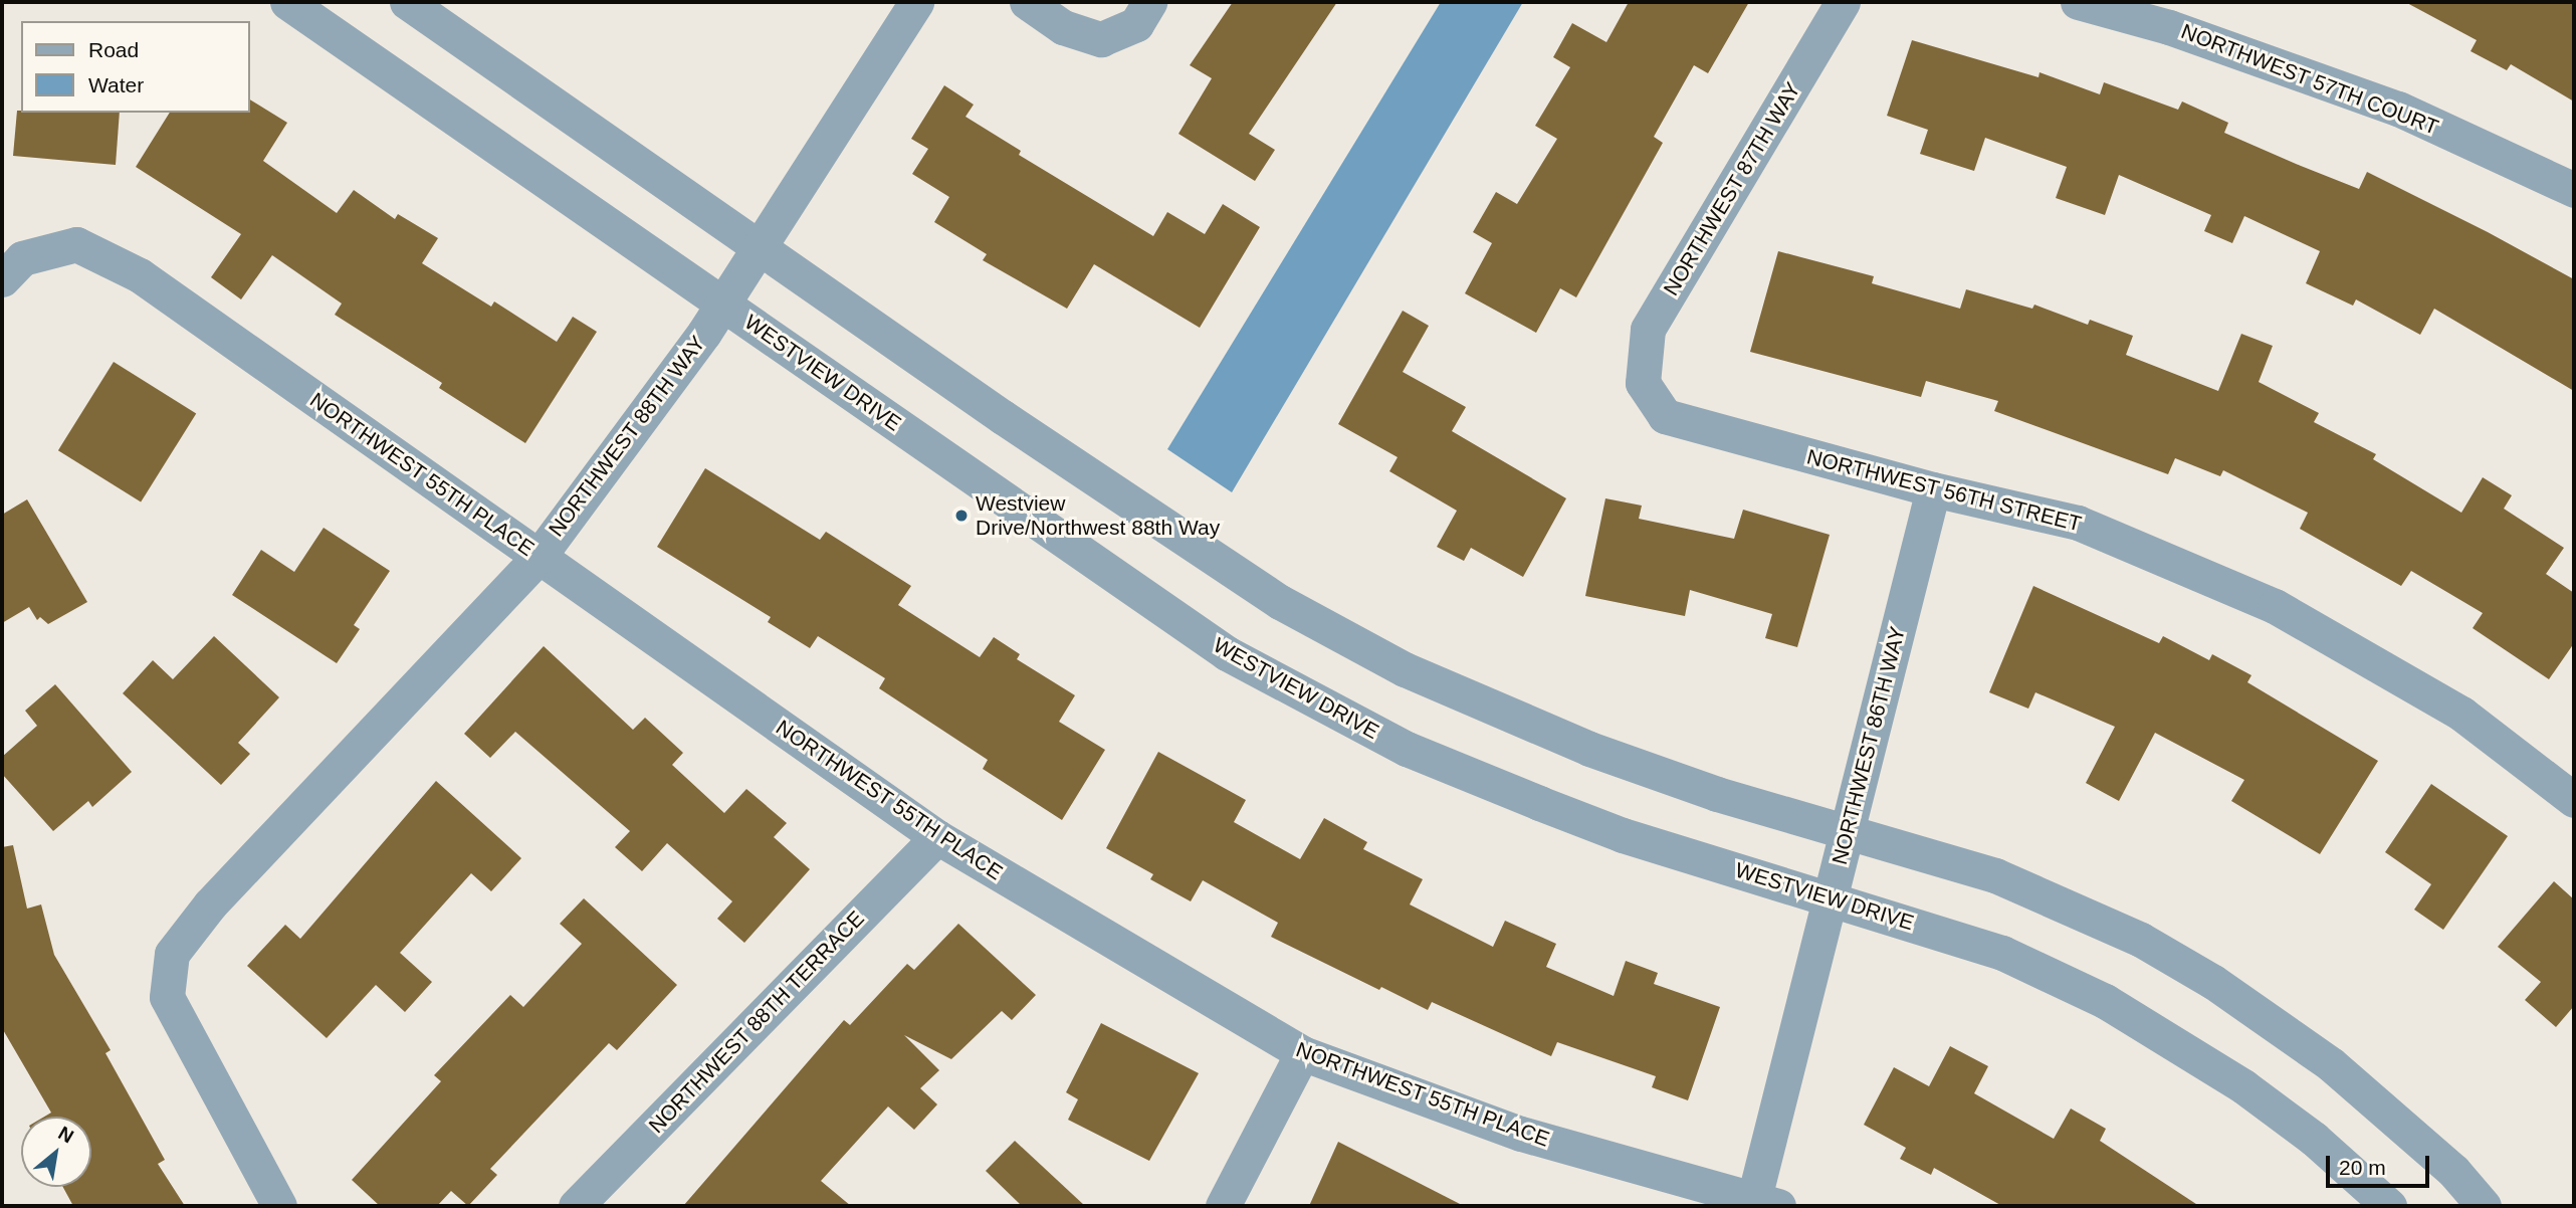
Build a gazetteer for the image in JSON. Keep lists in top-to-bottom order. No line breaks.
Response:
{"streets":{"street":["NORTHWEST 57TH COURT","NORTHWEST 87TH WAY","WESTVIEW DRIVE","NORTHWEST 88TH WAY","NORTHWEST 55TH PLACE","NORTHWEST 56TH STREET","NORTHWEST 86TH WAY","NORTHWEST 88TH TERRACE"]},"crossings":[["NORTHWEST 87TH WAY","NORTHWEST 56TH STREET"],["WESTVIEW DRIVE","NORTHWEST 88TH WAY"],["WESTVIEW DRIVE","NORTHWEST 86TH WAY"],["NORTHWEST 88TH WAY","NORTHWEST 55TH PLACE"],["NORTHWEST 55TH PLACE","NORTHWEST 86TH WAY"],["NORTHWEST 55TH PLACE","NORTHWEST 88TH TERRACE"],["NORTHWEST 56TH STREET","NORTHWEST 86TH WAY"]],"places":["Westview Drive/Northwest 88th Way"],"legend":["Road","Water"],"scale_bar":"20 m","north":"top right"}
